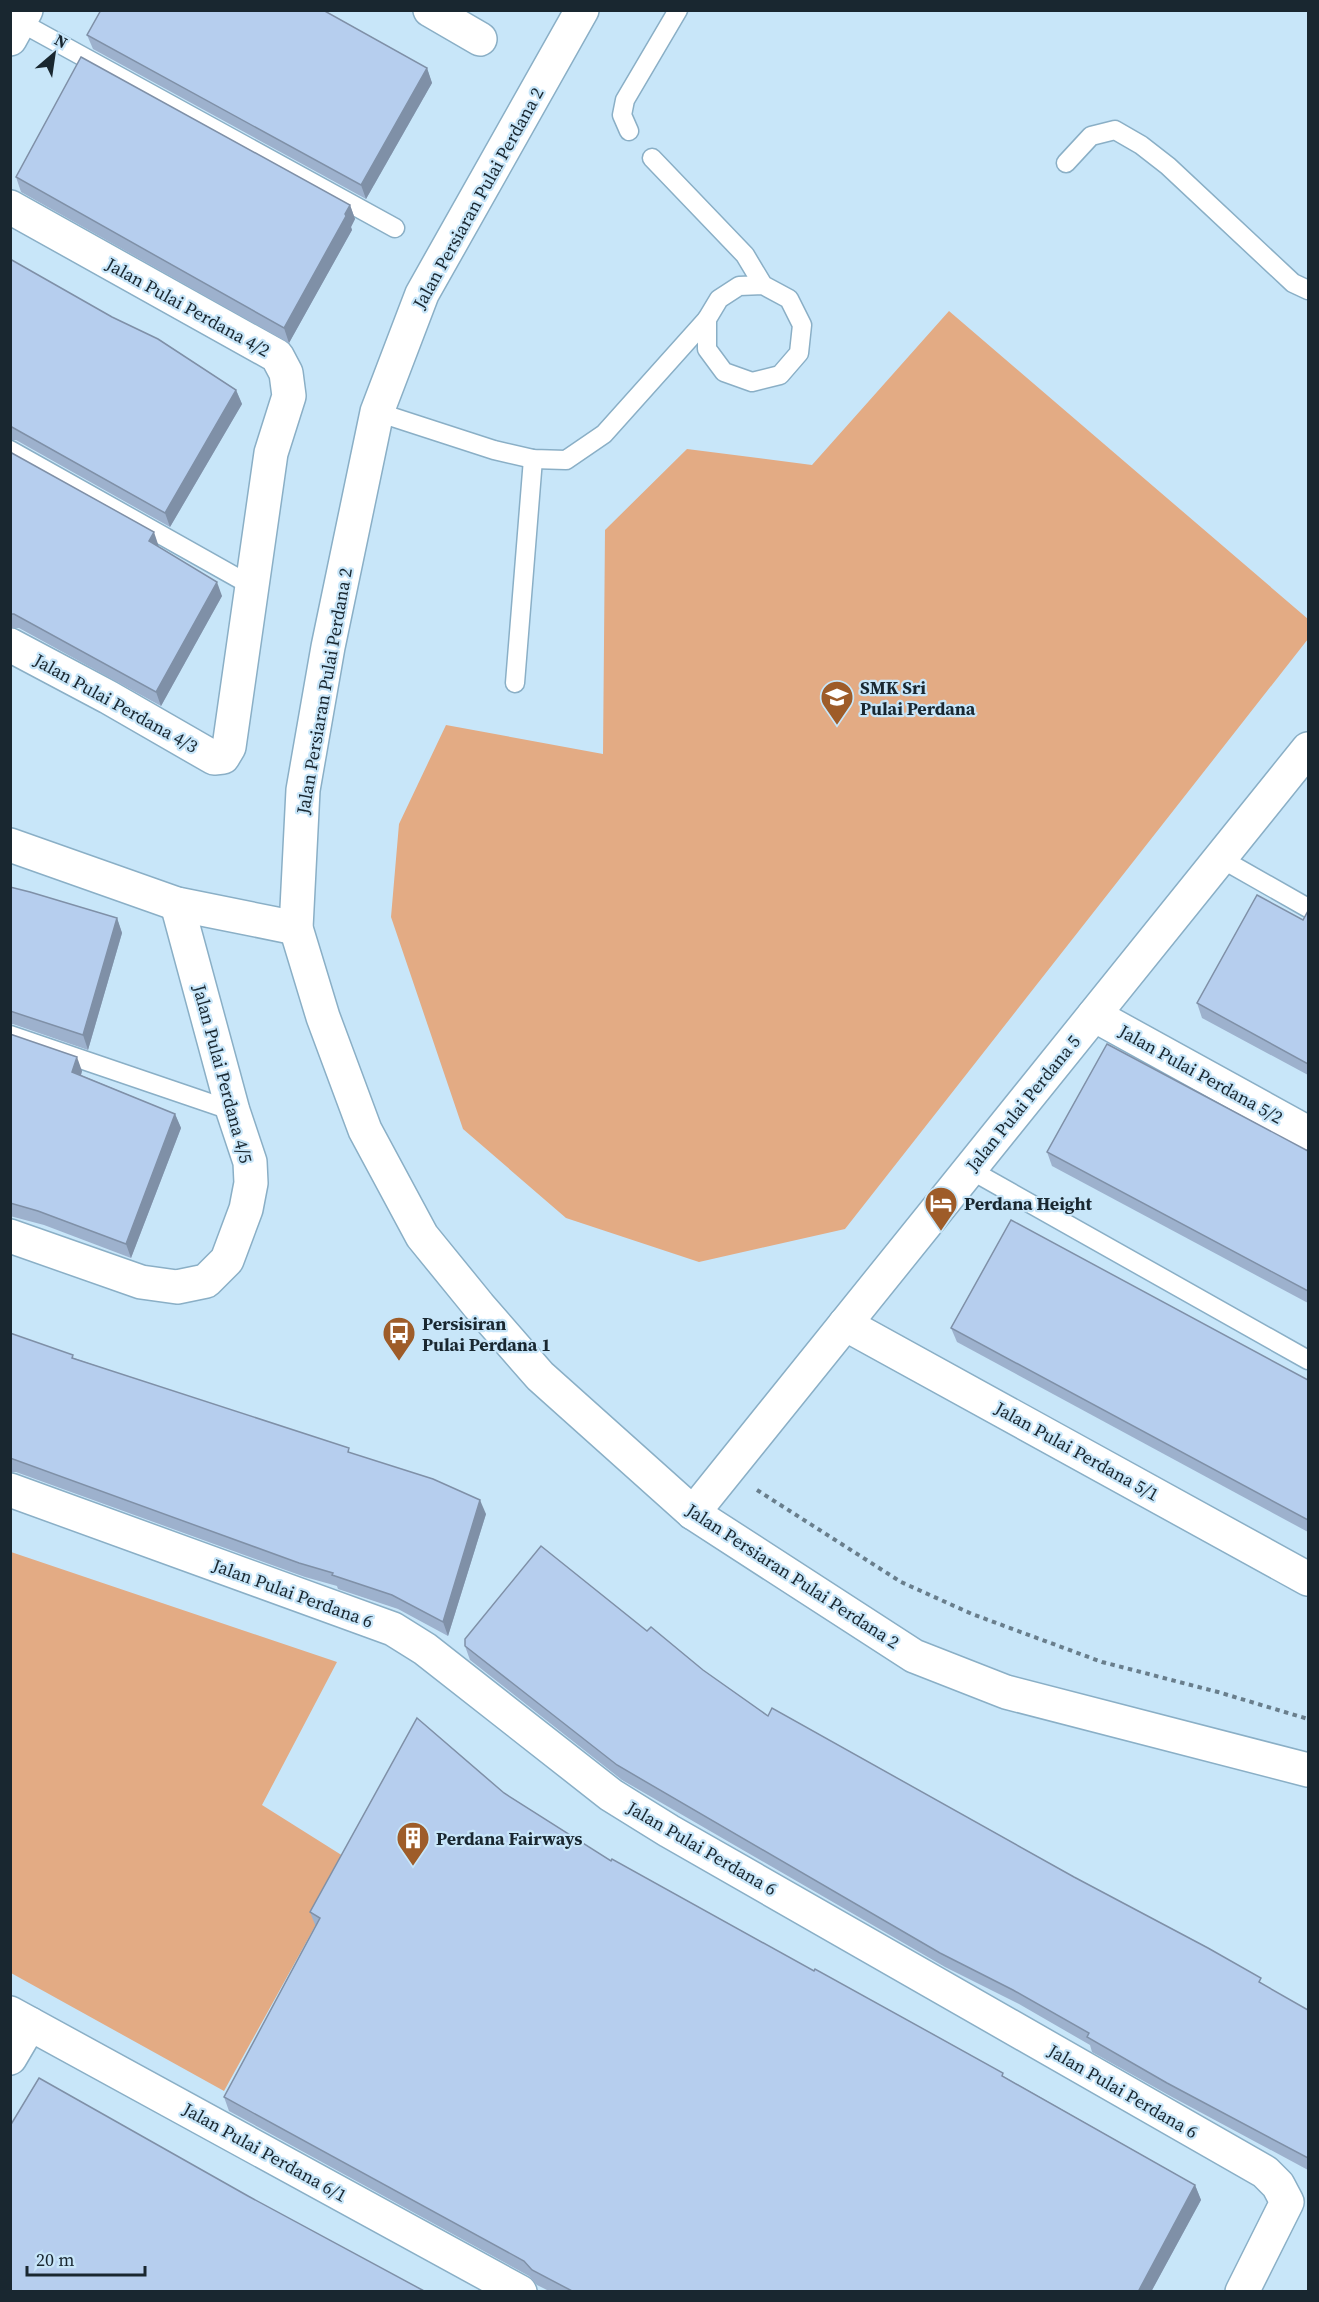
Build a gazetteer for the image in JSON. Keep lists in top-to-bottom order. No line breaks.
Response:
{"streets":{"street":["Jalan Persiaran Pulai Perdana 2","Jalan Pulai Perdana 4/2","Jalan Pulai Perdana 4/3","Jalan Pulai Perdana 4/5","Jalan Pulai Perdana 5/2","Jalan Pulai Perdana 5","Jalan Pulai Perdana 5/1","Jalan Pulai Perdana 6","Jalan Pulai Perdana 6/1"]},"crossings":[["Jalan Persiaran Pulai Perdana 2","Jalan Pulai Perdana 5"],["Jalan Pulai Perdana 4/2","Jalan Pulai Perdana 4/3"],["Jalan Pulai Perdana 5/2","Jalan Pulai Perdana 5"],["Jalan Pulai Perdana 5","Jalan Pulai Perdana 5/1"]],"places":{"school or university":["SMK Sri Pulai Perdana"],"hotel":["Perdana Height"],"bus stop":["Persisiran Pulai Perdana 1"],"building":["Perdana Fairways"]},"scale_bar":"20 m","north":"top right"}
